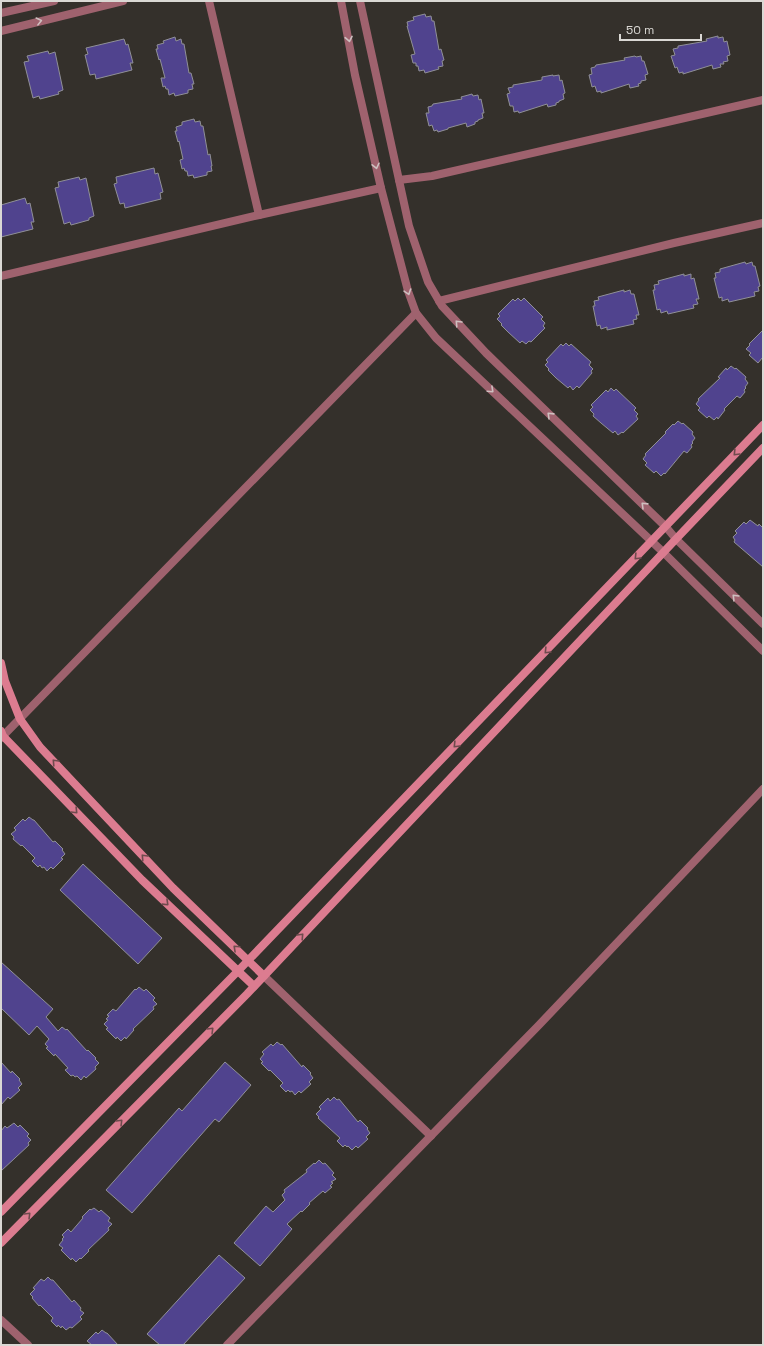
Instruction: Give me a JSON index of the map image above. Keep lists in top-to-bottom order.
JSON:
{
  "scale_bar": "50 m"
}
